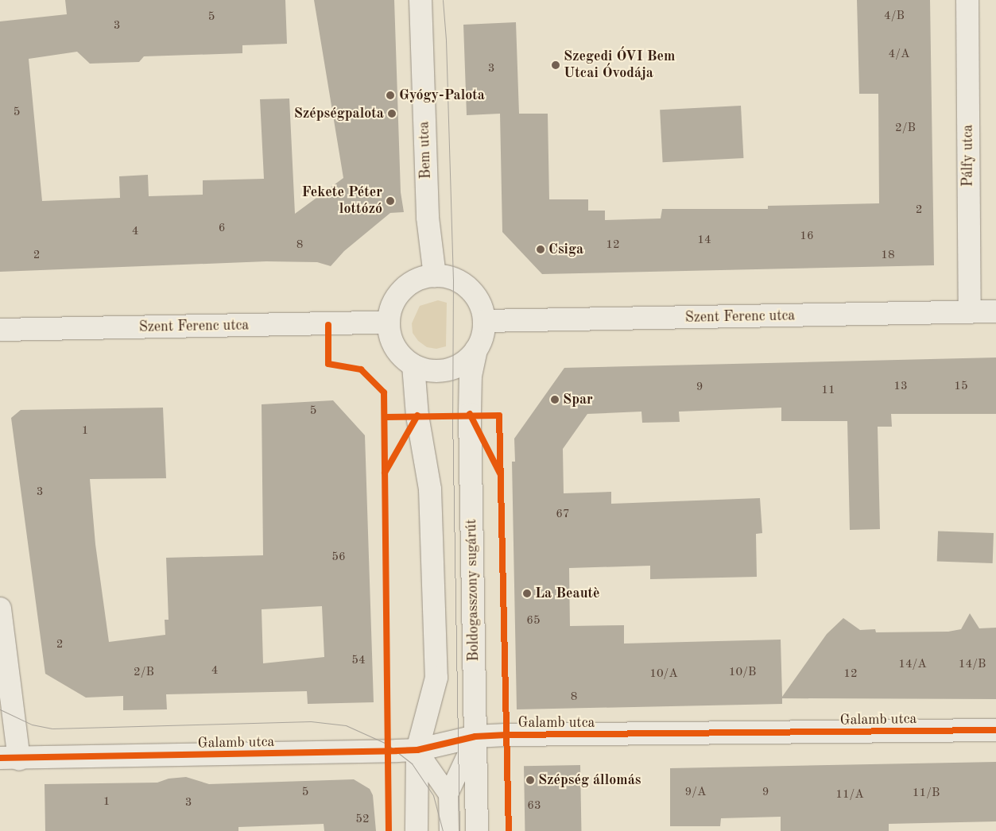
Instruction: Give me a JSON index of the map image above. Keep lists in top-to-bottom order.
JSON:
{
  "streets": {
    "street": [
      "Bem utca",
      "Pálfy utca",
      "Szent Ferenc utca",
      "Boldogasszony sugárút",
      "Galamb utca"
    ]
  },
  "crossings": [
    ["Bem utca", "Szent Ferenc utca"],
    ["Bem utca", "Boldogasszony sugárút"],
    ["Pálfy utca", "Szent Ferenc utca"],
    ["Szent Ferenc utca", "Boldogasszony sugárút"],
    ["Boldogasszony sugárút", "Galamb utca"]
  ],
  "places": [
    "Szegedi ÓVI Bem Utcai Óvodája",
    "Gyógy-Palota",
    "Szépségpalota",
    "Fekete Péter lottózó",
    "Csiga",
    "Spar",
    "La Beautè",
    "Szépség állomás"
  ],
  "house_numbers": [
    "4/B",
    "5",
    "3",
    "4/A",
    "3",
    "5",
    "2/B",
    "2",
    "6",
    "4",
    "16",
    "14",
    "8",
    "12",
    "2",
    "18",
    "13",
    "15",
    "9",
    "11",
    "5",
    "1",
    "3",
    "67",
    "56",
    "65",
    "2",
    "54",
    "14/A",
    "14/B",
    "4",
    "2/B",
    "10/B",
    "10/A",
    "12",
    "8",
    "5",
    "9/A",
    "9",
    "11/B",
    "11/A",
    "1",
    "3",
    "63",
    "52"
  ]
}
